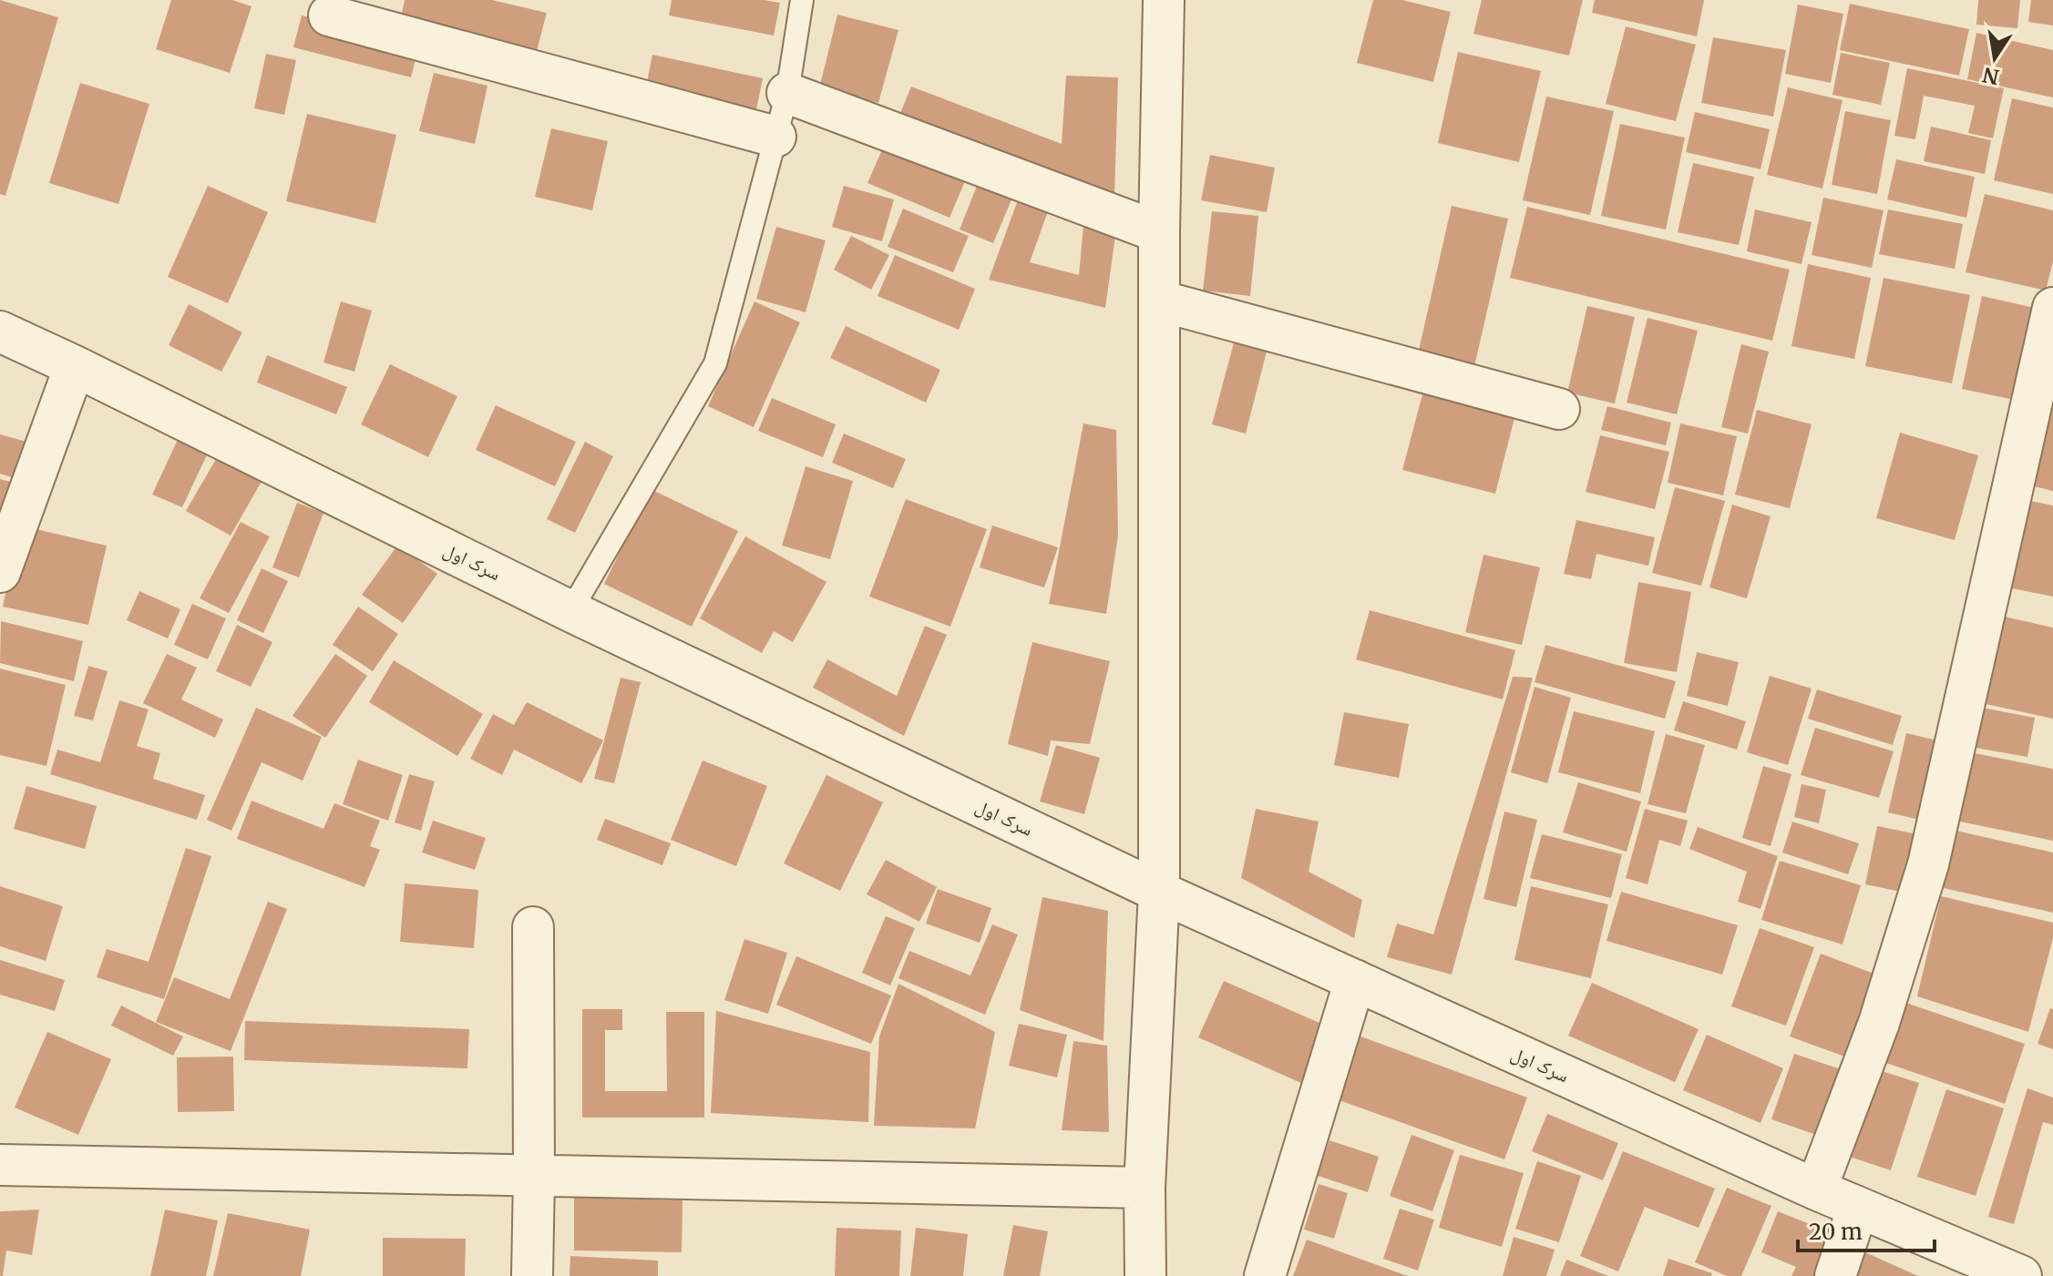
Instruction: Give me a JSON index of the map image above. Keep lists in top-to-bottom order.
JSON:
{
  "streets": {
    "street": ["سرک اول"]
  },
  "scale_bar": "20 m",
  "north": "bottom"
}
